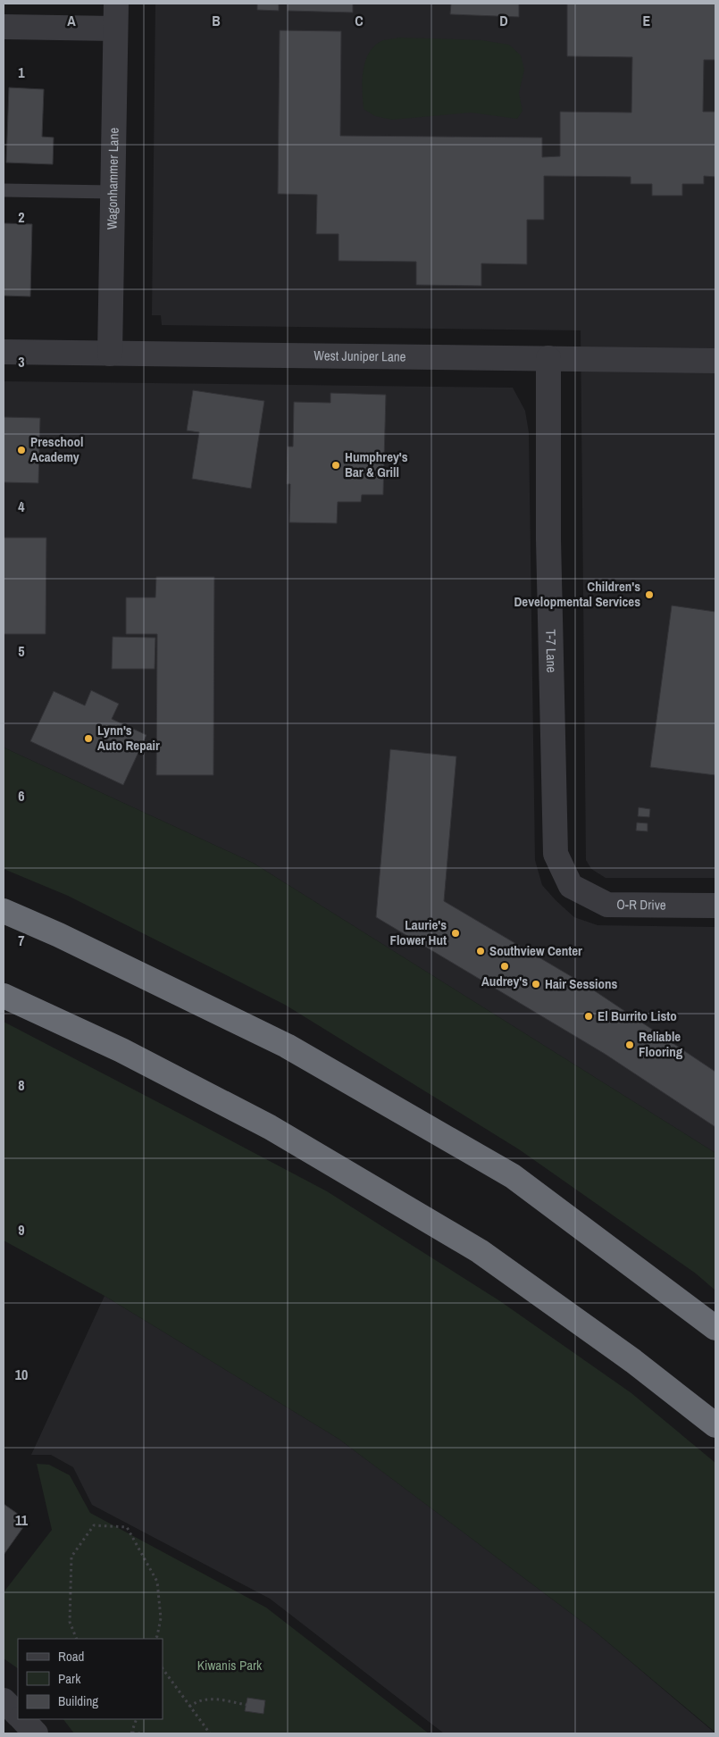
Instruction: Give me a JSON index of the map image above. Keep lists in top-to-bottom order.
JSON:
{
  "streets": {
    "street": [
      "Wagonhammer Lane",
      "West Juniper Lane",
      "T-7 Lane",
      "O-R Drive"
    ]
  },
  "crossings": [
    ["Wagonhammer Lane", "West Juniper Lane"],
    ["West Juniper Lane", "T-7 Lane"],
    ["T-7 Lane", "O-R Drive"]
  ],
  "parks": ["Kiwanis Park"],
  "places": [
    "Preschool Academy",
    "Humphrey's Bar & Grill",
    "Children's Developmental Services",
    "Lynn's Auto Repair",
    "Laurie's Flower Hut",
    "Southview Center",
    "Audrey's",
    "Hair Sessions",
    "El Burrito Listo",
    "Reliable Flooring"
  ],
  "legend": ["Road", "Park", "Building"],
  "grid": {
    "columns": [
      "A",
      "B",
      "C",
      "D",
      "E"
    ],
    "rows": [
      "1",
      "2",
      "3",
      "4",
      "5",
      "6",
      "7",
      "8",
      "9",
      "10",
      "11"
    ]
  }
}
